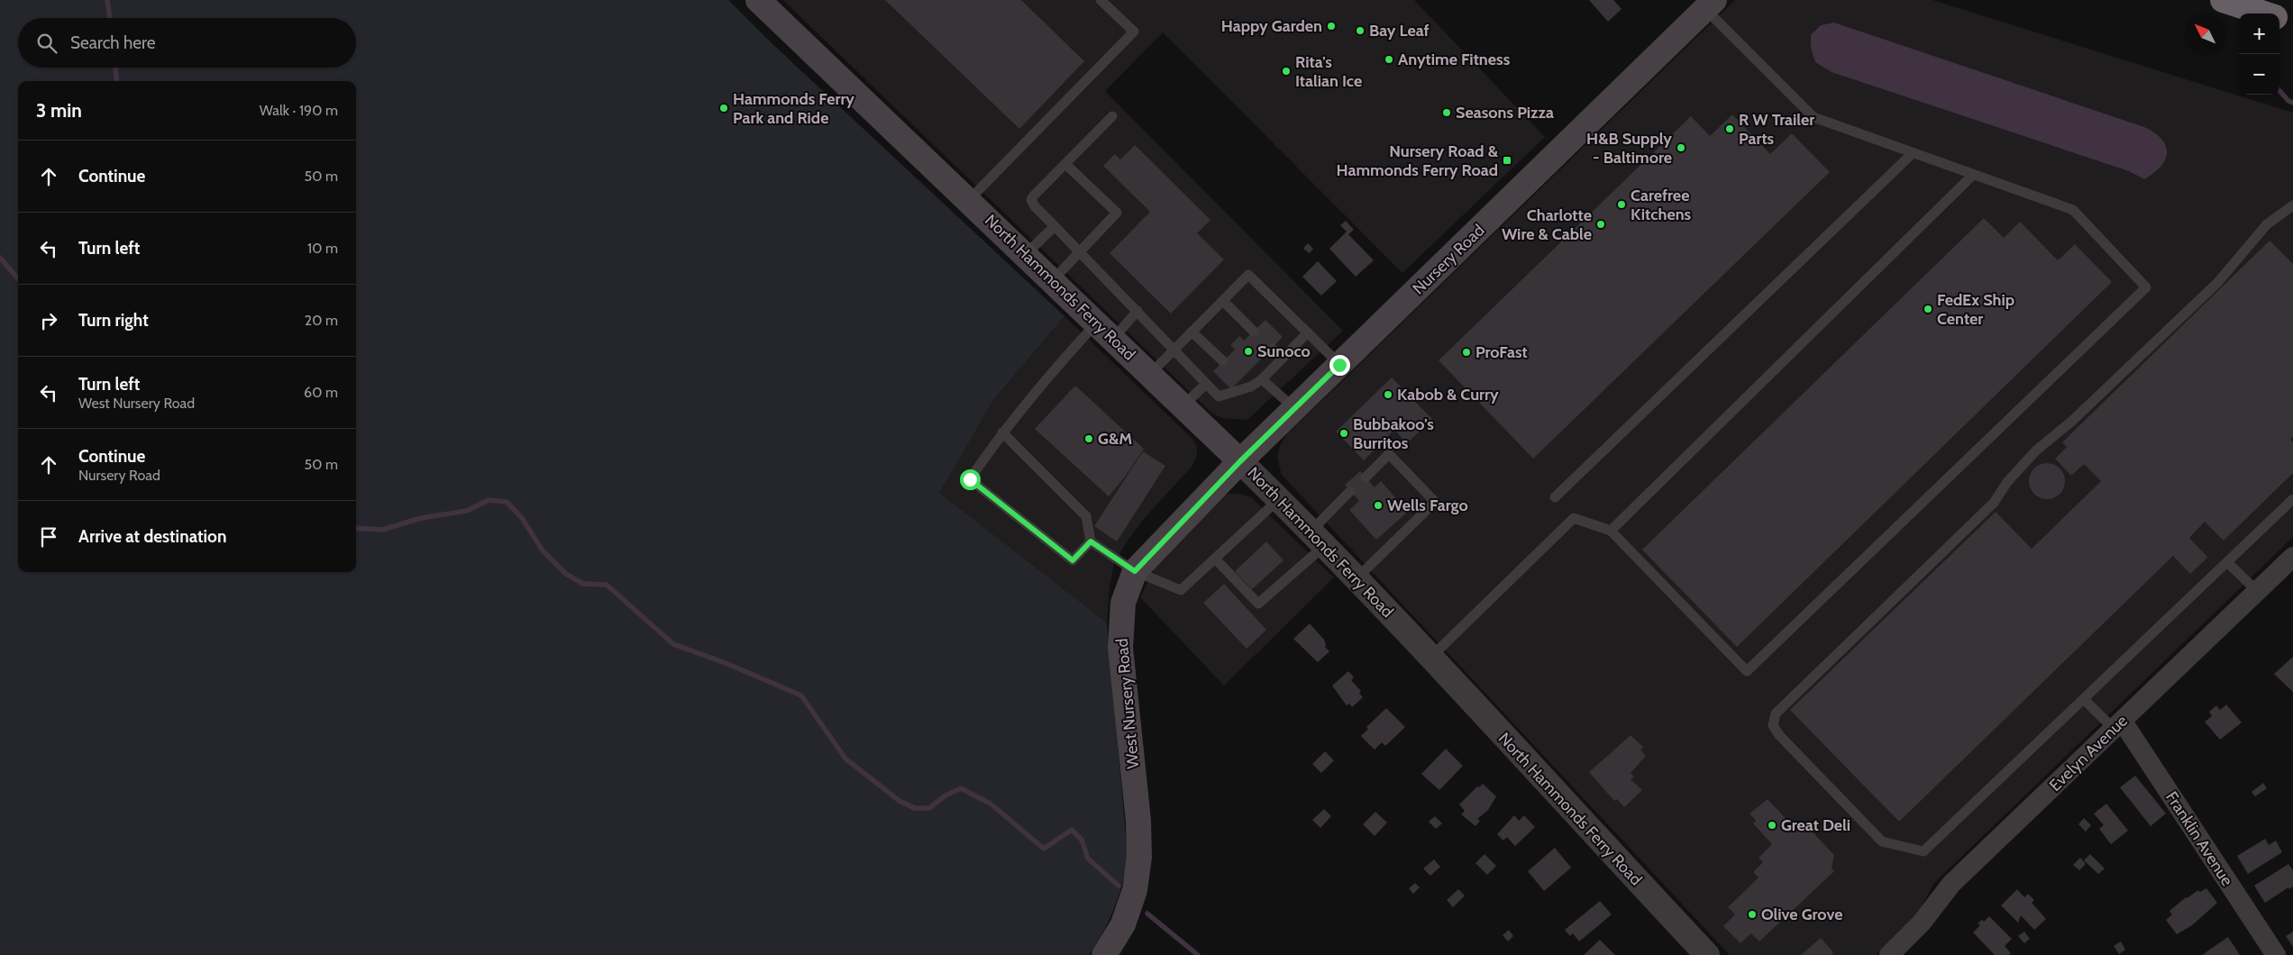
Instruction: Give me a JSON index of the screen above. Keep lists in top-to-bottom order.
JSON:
{
  "streets": {
    "main road": ["Nursery Road", "North Hammonds Ferry Road", "West Nursery Road"],
    "street": ["Evelyn Avenue", "Franklin Avenue"]
  },
  "crossings": [
    ["Nursery Road", "North Hammonds Ferry Road"],
    ["Nursery Road", "West Nursery Road"],
    ["North Hammonds Ferry Road", "West Nursery Road"],
    ["Evelyn Avenue", "Franklin Avenue"]
  ],
  "places": {
    "other": [
      "Happy Garden",
      "Bay Leaf",
      "Anytime Fitness",
      "Rita's Italian Ice",
      "Hammonds Ferry Park and Ride",
      "Seasons Pizza",
      "R W Trailer Parts",
      "H&B Supply - Baltimore",
      "Carefree Kitchens",
      "Charlotte Wire & Cable",
      "FedEx Ship Center",
      "Sunoco",
      "ProFast",
      "Kabob & Curry",
      "Bubbakoo's Burritos",
      "G&M",
      "Wells Fargo",
      "Great Deli",
      "Olive Grove"
    ],
    "transit": ["Nursery Road & Hammonds Ferry Road"]
  },
  "north": "top left",
  "page": {
    "map_buttons": ["+", "−"],
    "search": "Search here",
    "heading": ["3 min", "Walk · 190 m"],
    "list": [
      ["Continue", "50 m"],
      ["Turn left", "10 m"],
      ["Turn right", "20 m"],
      ["Turn left", "West Nursery Road", "60 m"],
      ["Continue", "Nursery Road", "50 m"],
      "Arrive at destination"
    ]
  }
}
